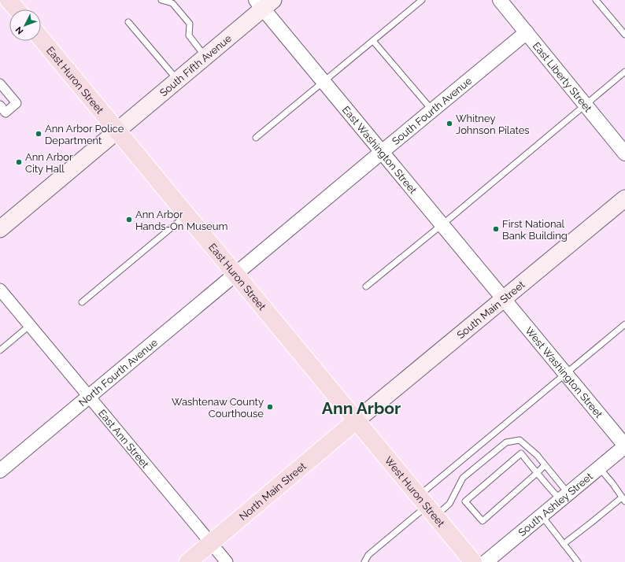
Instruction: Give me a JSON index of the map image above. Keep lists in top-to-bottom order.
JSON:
{
  "streets": {
    "main road": [
      "South Fifth Avenue",
      "East Huron Street",
      "South Main Street",
      "North Main Street",
      "West Huron Street"
    ],
    "street": [
      "East Liberty Street",
      "South Fourth Avenue",
      "East Washington Street",
      "North Fourth Avenue",
      "West Washington Street",
      "East Ann Street",
      "South Ashley Street"
    ]
  },
  "crossings": [
    ["South Fifth Avenue", "East Huron Street"],
    ["South Fifth Avenue", "East Washington Street"],
    ["East Liberty Street", "South Fourth Avenue"],
    ["East Huron Street", "South Fourth Avenue"],
    ["East Huron Street", "South Main Street"],
    ["East Huron Street", "North Fourth Avenue"],
    ["East Huron Street", "North Main Street"],
    ["East Huron Street", "West Huron Street"],
    ["South Fourth Avenue", "East Washington Street"],
    ["South Fourth Avenue", "North Fourth Avenue"],
    ["East Washington Street", "South Main Street"],
    ["East Washington Street", "West Washington Street"],
    ["South Main Street", "West Washington Street"],
    ["South Main Street", "North Main Street"],
    ["South Main Street", "West Huron Street"],
    ["North Fourth Avenue", "East Ann Street"],
    ["West Washington Street", "South Ashley Street"],
    ["East Ann Street", "North Main Street"],
    ["North Main Street", "West Huron Street"]
  ],
  "districts": ["Ann Arbor"],
  "places": [
    "Whitney Johnson Pilates",
    "Ann Arbor Police Department",
    "Ann Arbor City Hall",
    "Ann Arbor Hands-On Museum",
    "First National Bank Building",
    "Washtenaw County Courthouse"
  ],
  "north": "bottom left"
}
